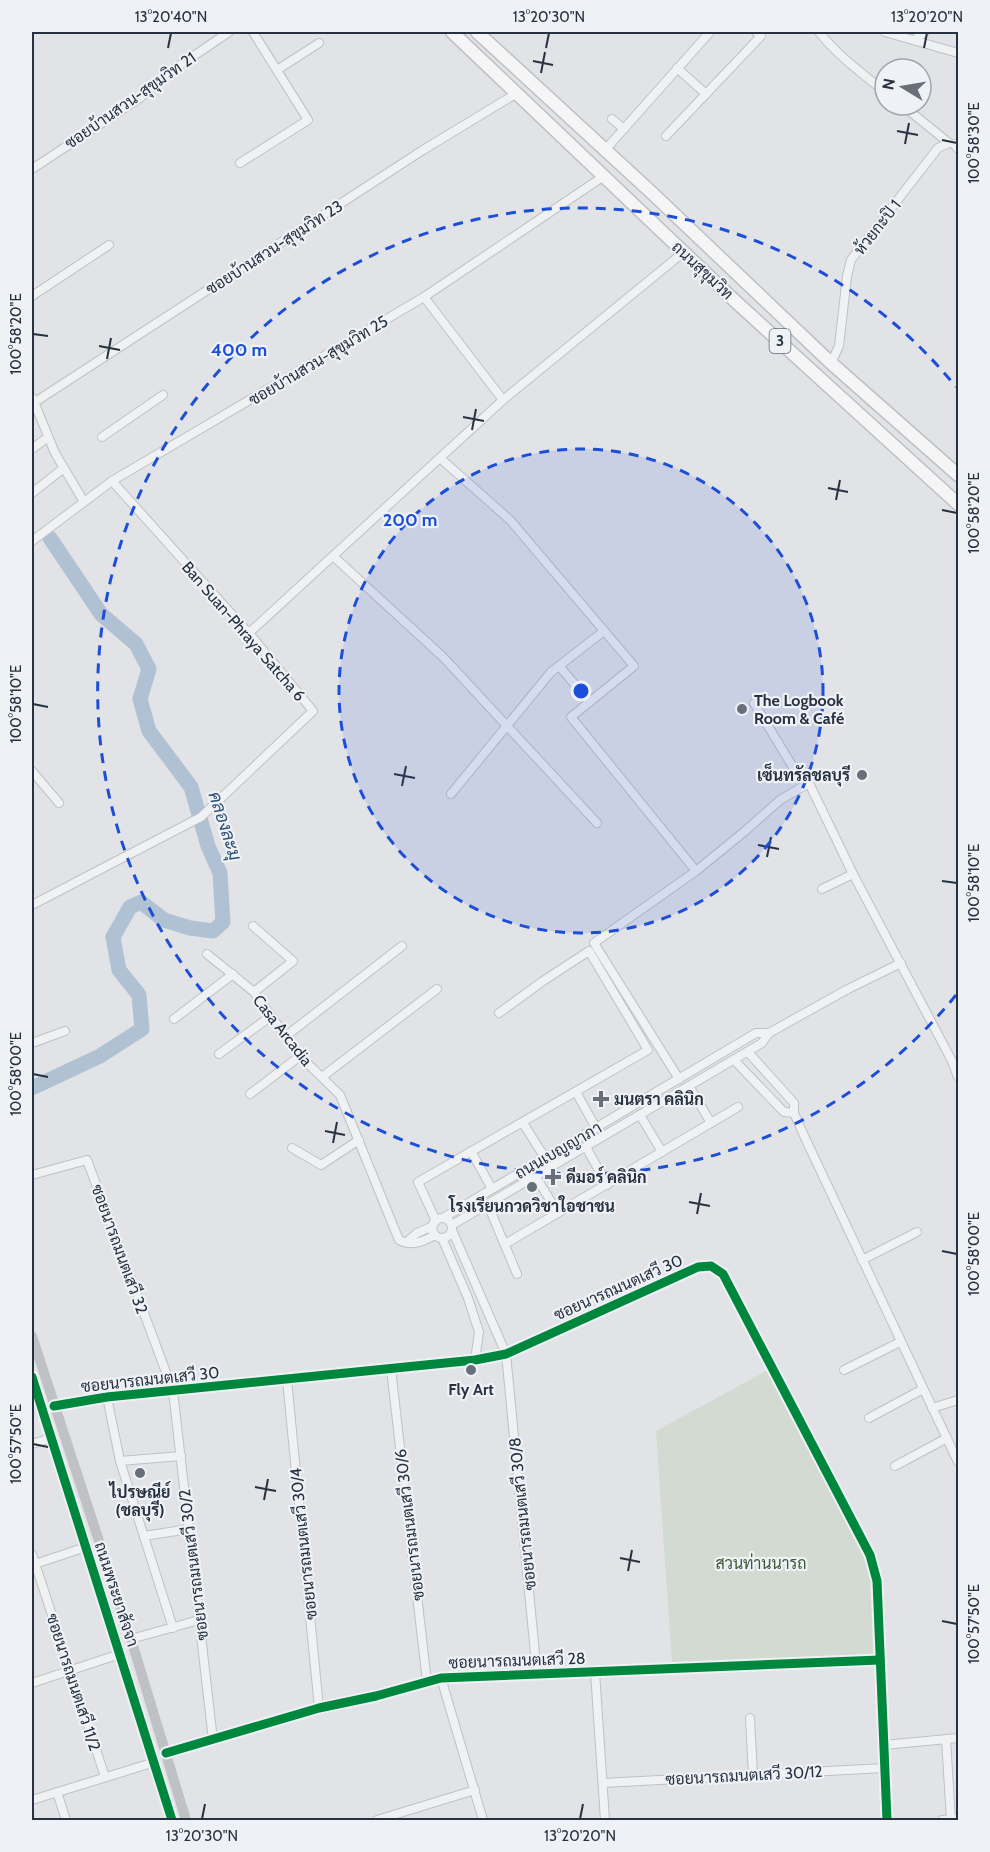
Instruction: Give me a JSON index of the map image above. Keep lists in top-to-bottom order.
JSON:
{
  "streets": {
    "main road": ["ถนนสุขุมวิท", "3", "ถนนพระยาสัจจา"],
    "street": [
      "ซอยบ้านสวน-สุขุมวิท 21",
      "ห้วยกะปิ 1",
      "ซอยบ้านสวน-สุขุมวิท 23",
      "ซอยบ้านสวน-สุขุมวิท 25",
      "Ban Suan-Phraya Satcha 6",
      "Casa Arcadia",
      "ถนนเบญญาภา",
      "ซอยนารถมนตเสวี 32",
      "ซอยนารถมนตเสวี 30",
      "ซอยนารถมนตเสวี 30/8",
      "ซอยนารถมนตเสวี 30/6",
      "ซอยนารถมนตเสวี 30/4",
      "ซอยนารถมนตเสวี 30/2",
      "ซอยนารถมนตเสวี 28",
      "ซอยนารถมนตเสวี 11/2",
      "ซอยนารถมนตเสวี 30/12"
    ]
  },
  "crossings": [
    ["ห้วยกะปิ 1", "ถนนสุขุมวิท"],
    ["ซอยบ้านสวน-สุขุมวิท 23", "ถนนสุขุมวิท"],
    ["ถนนสุขุมวิท", "ซอยบ้านสวน-สุขุมวิท 25"],
    ["ซอยบ้านสวน-สุขุมวิท 25", "Ban Suan-Phraya Satcha 6"],
    ["Casa Arcadia", "ถนนเบญญาภา"],
    ["ถนนเบญญาภา", "ซอยนารถมนตเสวี 30/8"],
    ["ซอยนารถมนตเสวี 32", "ซอยนารถมนตเสวี 30"],
    ["ซอยนารถมนตเสวี 32", "ซอยนารถมนตเสวี 30/2"],
    ["ซอยนารถมนตเสวี 30", "ซอยนารถมนตเสวี 30/8"],
    ["ซอยนารถมนตเสวี 30", "ซอยนารถมนตเสวี 30/6"],
    ["ซอยนารถมนตเสวี 30", "ซอยนารถมนตเสวี 30/4"],
    ["ซอยนารถมนตเสวี 30", "ซอยนารถมนตเสวี 30/2"],
    ["ซอยนารถมนตเสวี 30", "ถนนพระยาสัจจา"],
    ["ซอยนารถมนตเสวี 30", "ซอยนารถมนตเสวี 28"],
    ["ซอยนารถมนตเสวี 30", "ซอยนารถมนตเสวี 30/12"],
    ["ซอยนารถมนตเสวี 30/8", "ซอยนารถมนตเสวี 28"],
    ["ซอยนารถมนตเสวี 30/6", "ซอยนารถมนตเสวี 28"],
    ["ซอยนารถมนตเสวี 30/4", "ซอยนารถมนตเสวี 28"],
    ["ซอยนารถมนตเสวี 30/2", "ซอยนารถมนตเสวี 28"],
    ["ถนนพระยาสัจจา", "ซอยนารถมนตเสวี 28"]
  ],
  "water": ["คลองละมุ"],
  "parks": ["สวนท่านนารถ"],
  "places": {
    "other": [
      "The Logbook Room & Café",
      "เซ็นทรัลชลบุรี",
      "โรงเรียนกวดวิชาใอชาชน",
      "Fly Art",
      "ไปรษณีย์ (ชลบุรี)"
    ],
    "health": ["มนตรา คลินิก", "ดีมอร์ คลินิก"]
  },
  "north": "left",
  "coordinates": [
    "13°20'40\"N",
    "13°20'30\"N",
    "13°20'20\"N",
    "100°58'30\"E",
    "100°58'20\"E",
    "100°58'10\"E",
    "100°58'00\"E",
    "100°57'50\"E"
  ],
  "rings": ["400 m", "200 m"]
}
